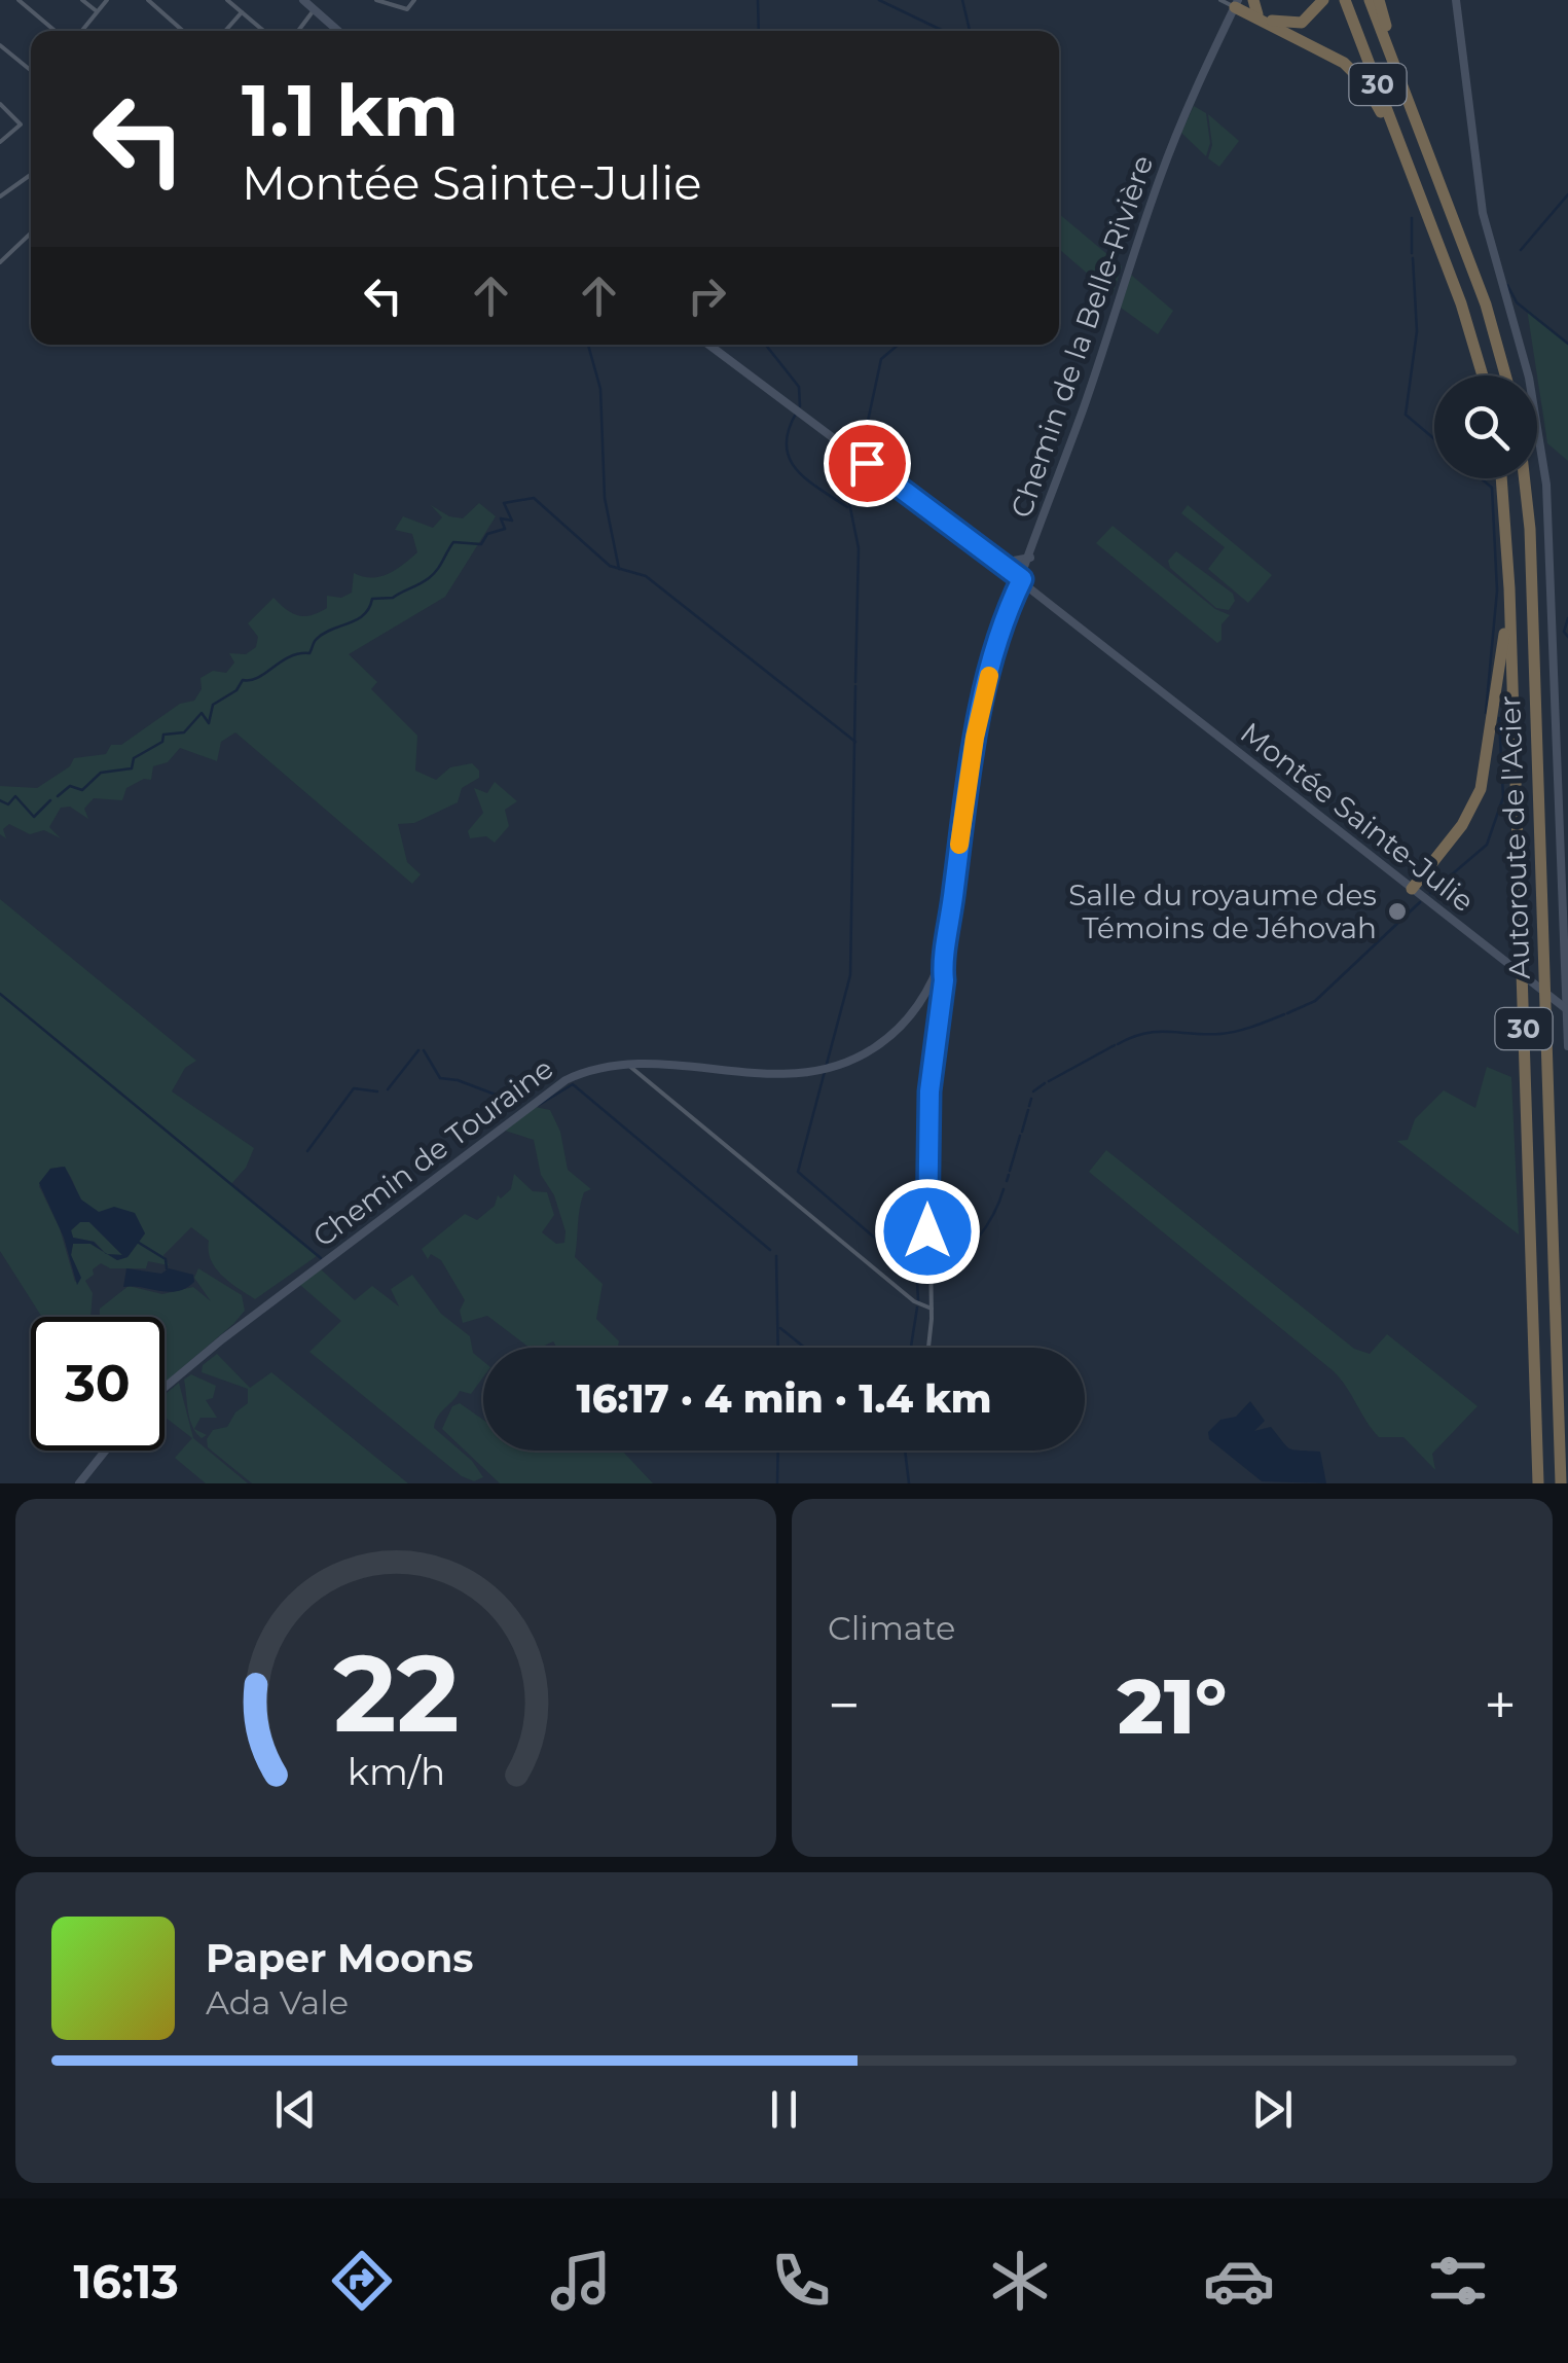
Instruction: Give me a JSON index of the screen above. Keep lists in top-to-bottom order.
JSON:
{
  "streets": {
    "highway": ["30", "Autoroute de l'Acier"],
    "street": ["Chemin de la Belle-Rivière", "Montée Sainte-Julie", "Chemin de Touraine"]
  },
  "crossings": [
    ["Chemin de la Belle-Rivière", "Montée Sainte-Julie"],
    ["Chemin de la Belle-Rivière", "Chemin de Touraine"]
  ],
  "places": ["Salle du royaume des Témoins de Jéhovah"],
  "page": {
    "turn": ["1.1 km", "Montée Sainte-Julie"],
    "limit": "30",
    "trip": "16:17 · 4 min · 1.4 km",
    "tile": "Climate",
    "heat": ["−", "21°", "+"],
    "song": ["Paper Moons", "Ada Vale"],
    "tabs": "16:13",
    "gauge": ["22", "km/h"]
  }
}
